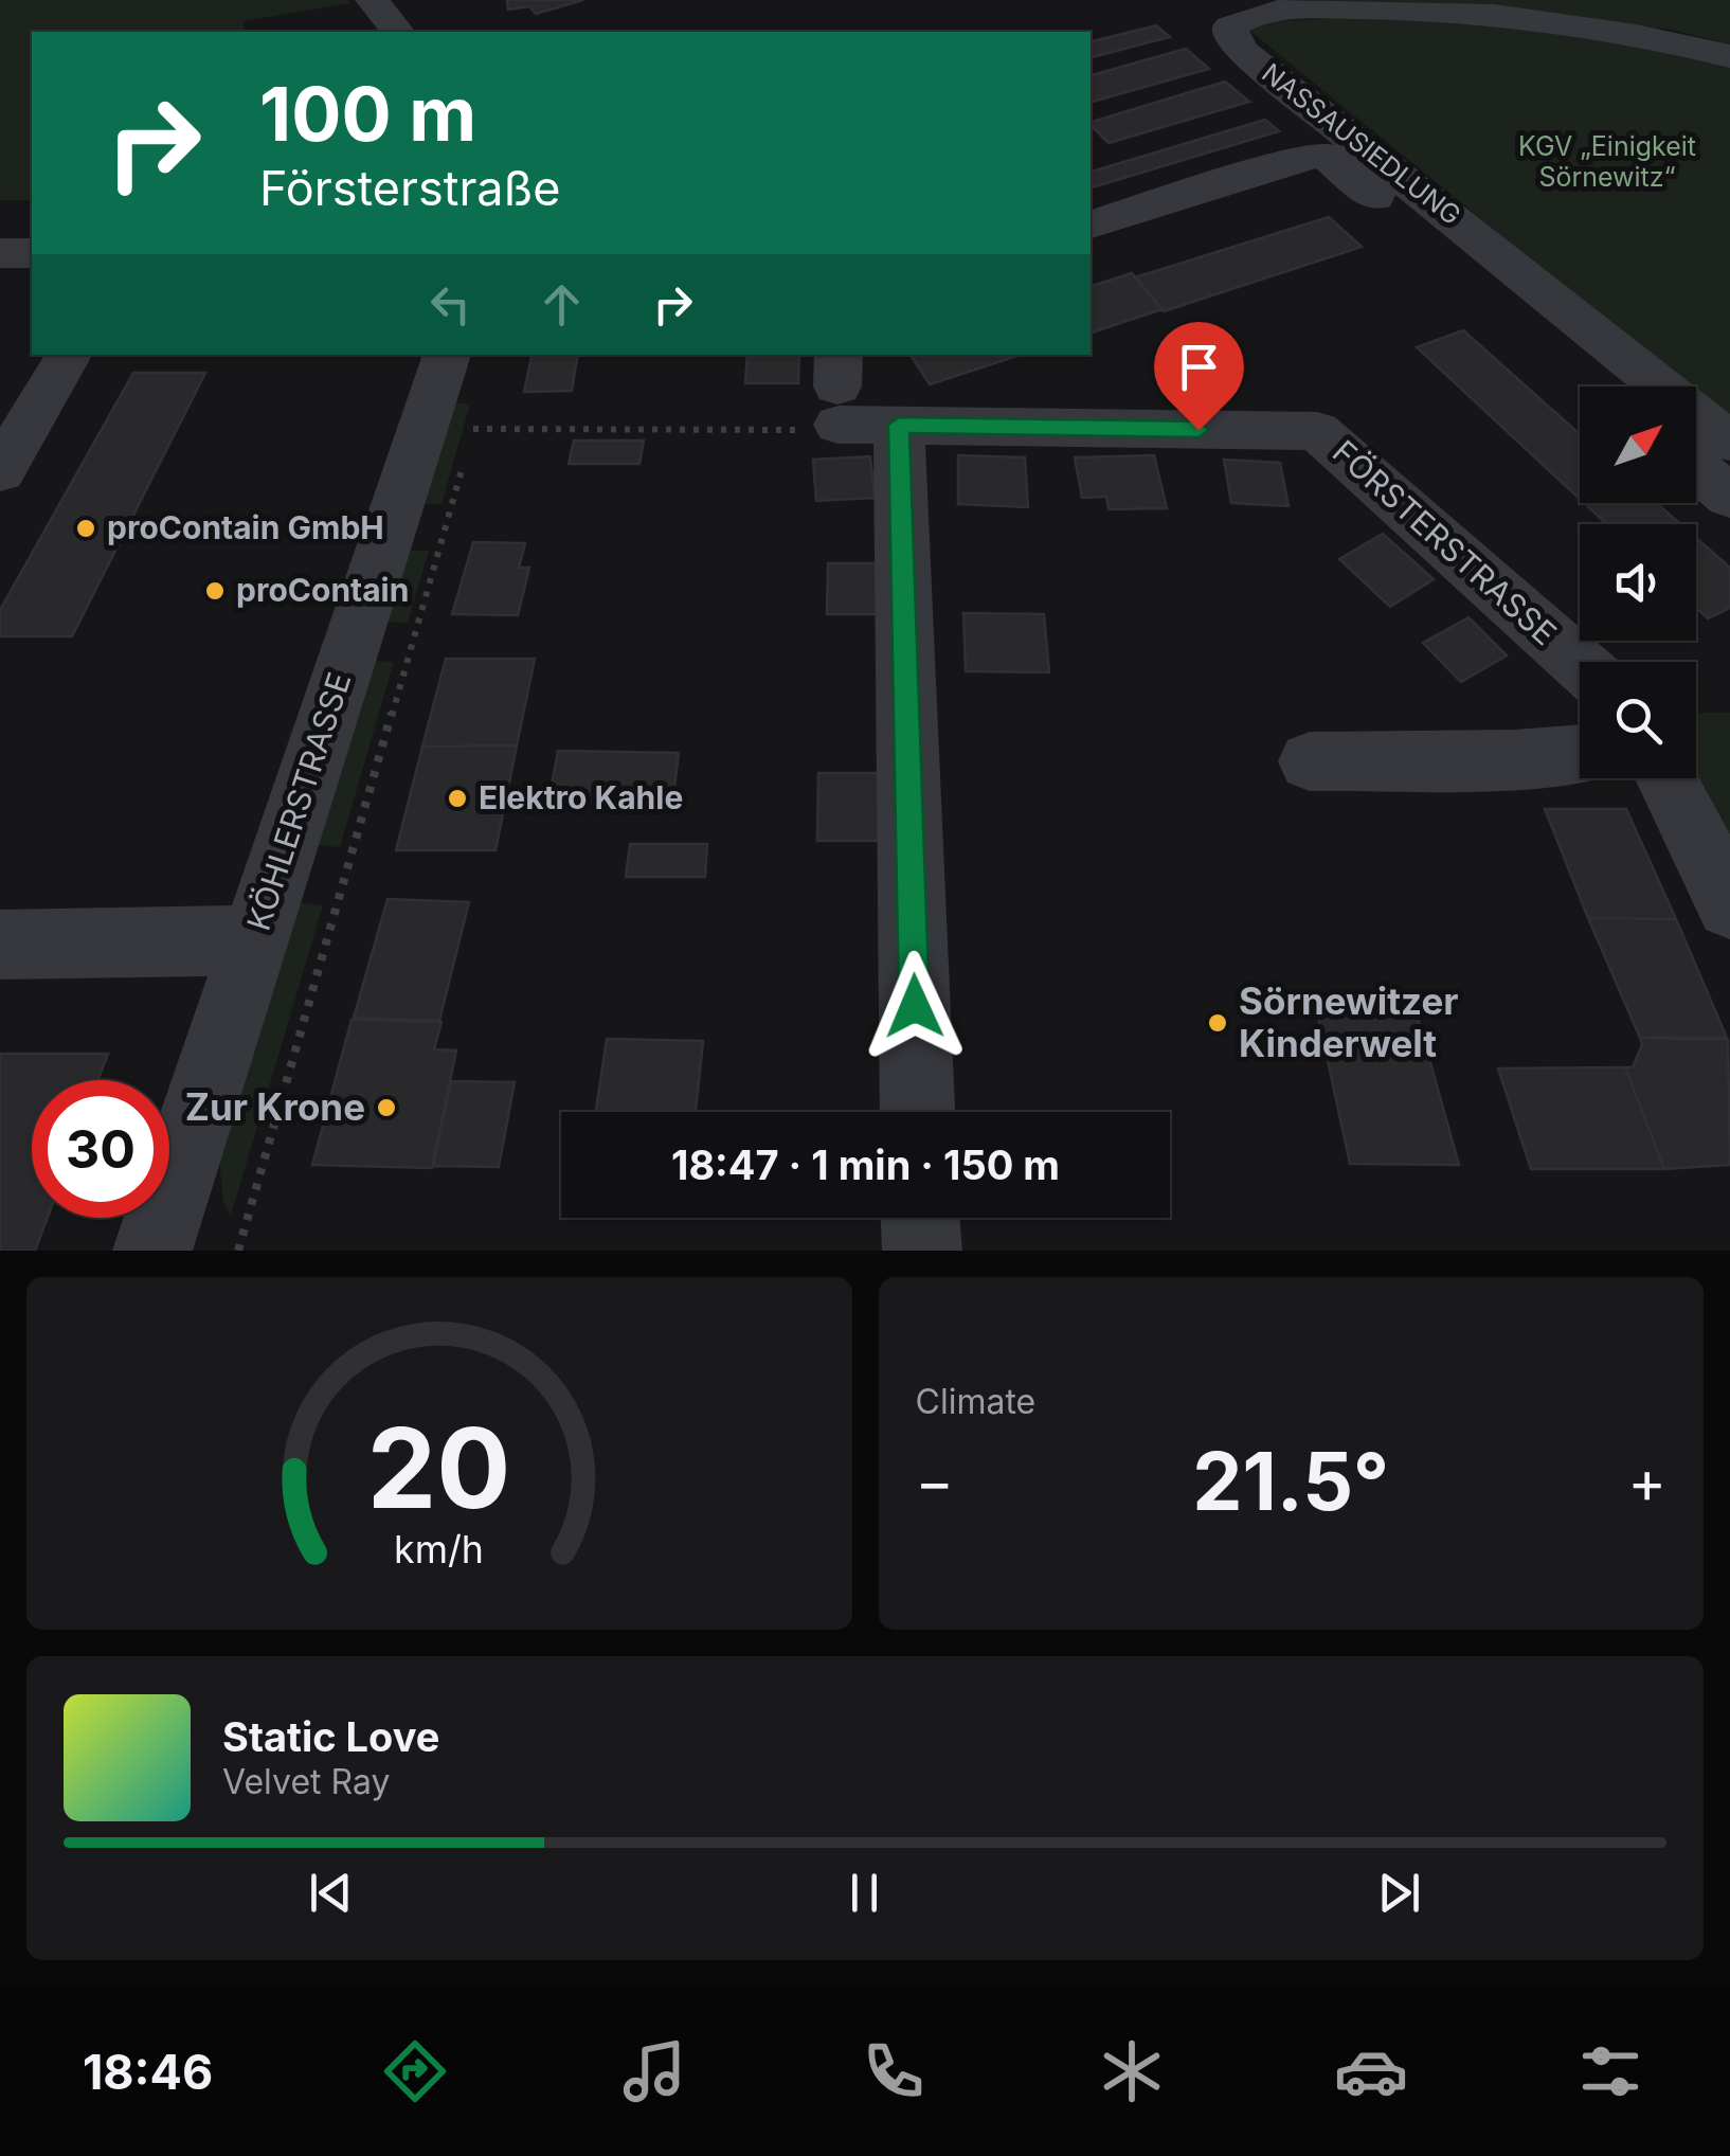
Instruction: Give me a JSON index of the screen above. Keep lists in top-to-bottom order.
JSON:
{
  "streets": {
    "street": ["NASSAUSIEDLUNG", "FÖRSTERSTRASSE", "KÖHLERSTRASSE"]
  },
  "parks": ["KGV „Einigkeit Sörnewitz“"],
  "places": [
    "proContain GmbH",
    "proContain",
    "Elektro Kahle",
    "Sörnewitzer Kinderwelt",
    "Zur Krone"
  ],
  "north": "top right",
  "page": {
    "turn": ["100 m", "Försterstraße"],
    "limit": "30",
    "trip": "18:47 · 1 min · 150 m",
    "tile": "Climate",
    "heat": ["−", "21.5°", "+"],
    "song": ["Static Love", "Velvet Ray"],
    "tabs": "18:46",
    "gauge": ["20", "km/h"]
  }
}
